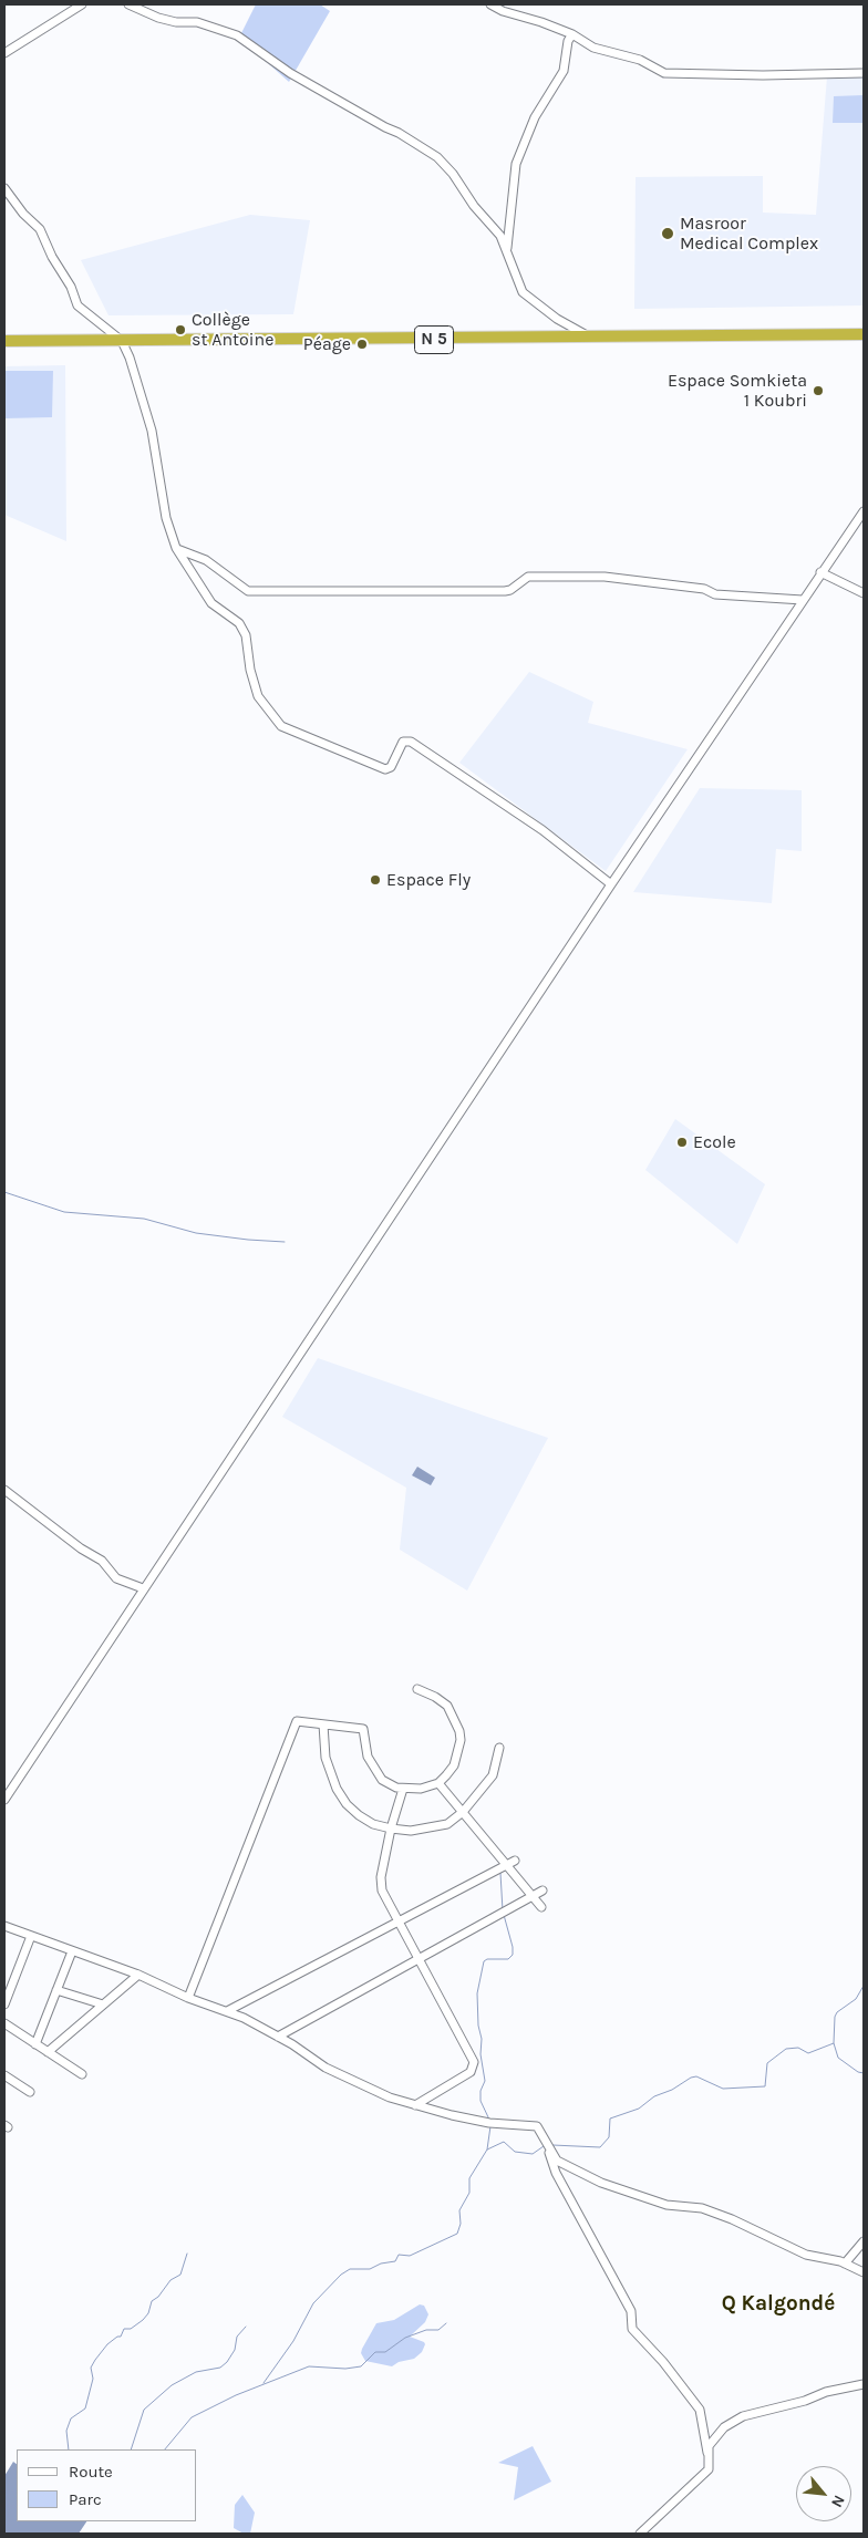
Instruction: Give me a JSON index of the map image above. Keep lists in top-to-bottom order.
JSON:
{
  "streets": {
    "highway": ["N 5"]
  },
  "districts": ["Q Kalgondé"],
  "places": [
    "Masroor Medical Complex",
    "Collège st Antoine",
    "Péage",
    "Espace Somkieta 1 Koubri",
    "Espace Fly",
    "Ecole"
  ],
  "legend": ["Route", "Parc"],
  "north": "bottom right"
}
